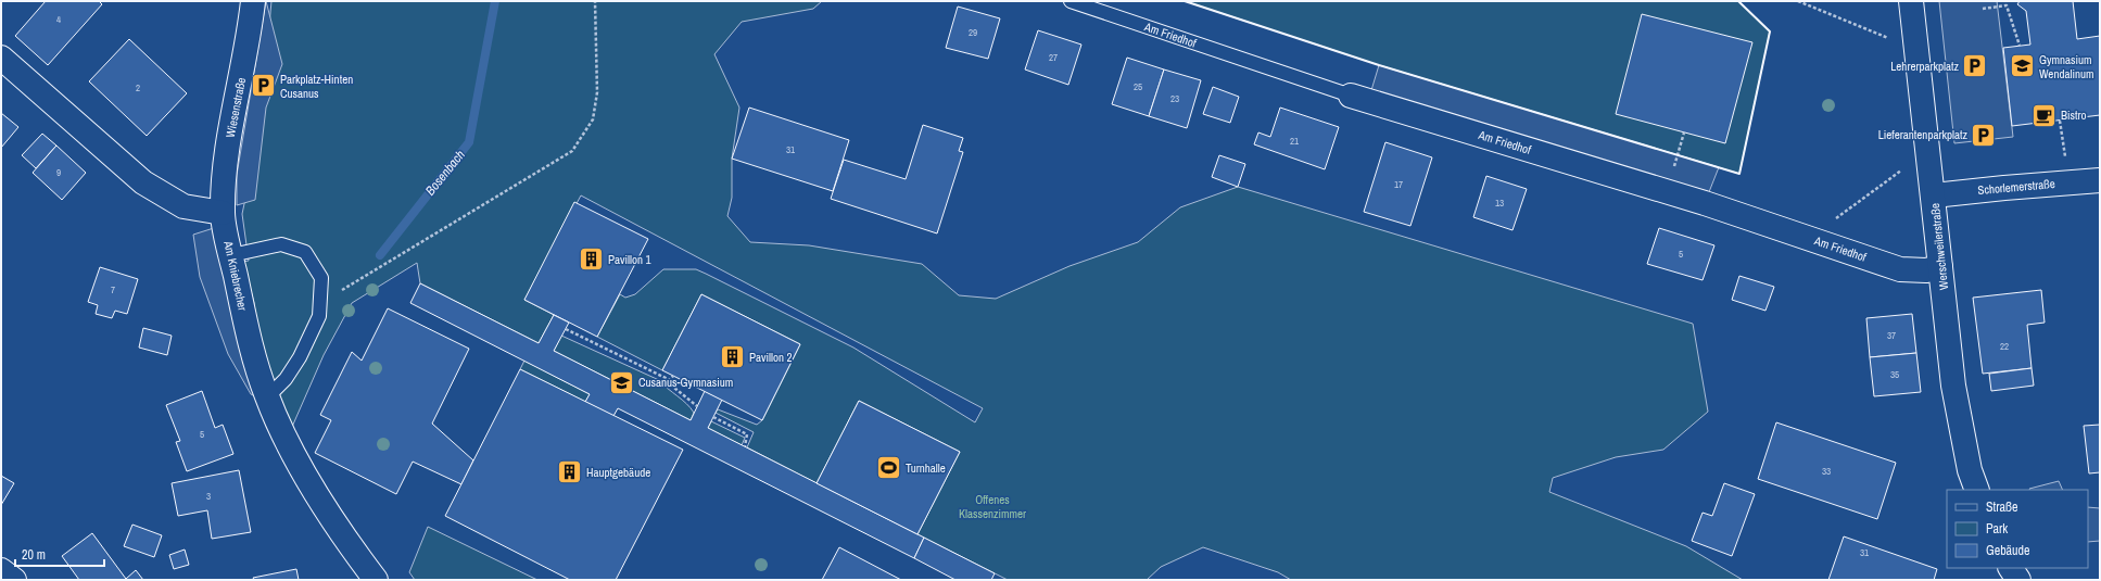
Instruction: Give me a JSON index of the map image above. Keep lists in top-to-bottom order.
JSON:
{
  "streets": {
    "street": [
      "Am Friedhof",
      "Wiesenstraße",
      "Schorlemerstraße",
      "Werschweilerstraße",
      "Am Kniebrecher"
    ]
  },
  "crossings": [
    ["Am Friedhof", "Werschweilerstraße"],
    ["Wiesenstraße", "Am Kniebrecher"],
    ["Schorlemerstraße", "Werschweilerstraße"]
  ],
  "water": ["Bosenbach"],
  "parks": ["Offenes Klassenzimmer"],
  "places": {
    "parking": ["Lehrerparkplatz", "Parkplatz-Hinten Cusanus", "Lieferantenparkplatz"],
    "school or university": ["Gymnasium Wendalinum", "Cusanus-Gymnasium"],
    "cafe": ["Bistro"],
    "building": ["Pavillon 1", "Pavillon 2", "Hauptgebäude"],
    "sports": ["Turnhalle"]
  },
  "house_numbers": [
    "4",
    "29",
    "27",
    "25",
    "2",
    "23",
    "21",
    "31",
    "9",
    "17",
    "13",
    "5",
    "7",
    "37",
    "22",
    "35",
    "5",
    "33",
    "3",
    "31"
  ],
  "legend": ["Straße", "Park", "Gebäude"],
  "scale_bar": "20 m"
}
